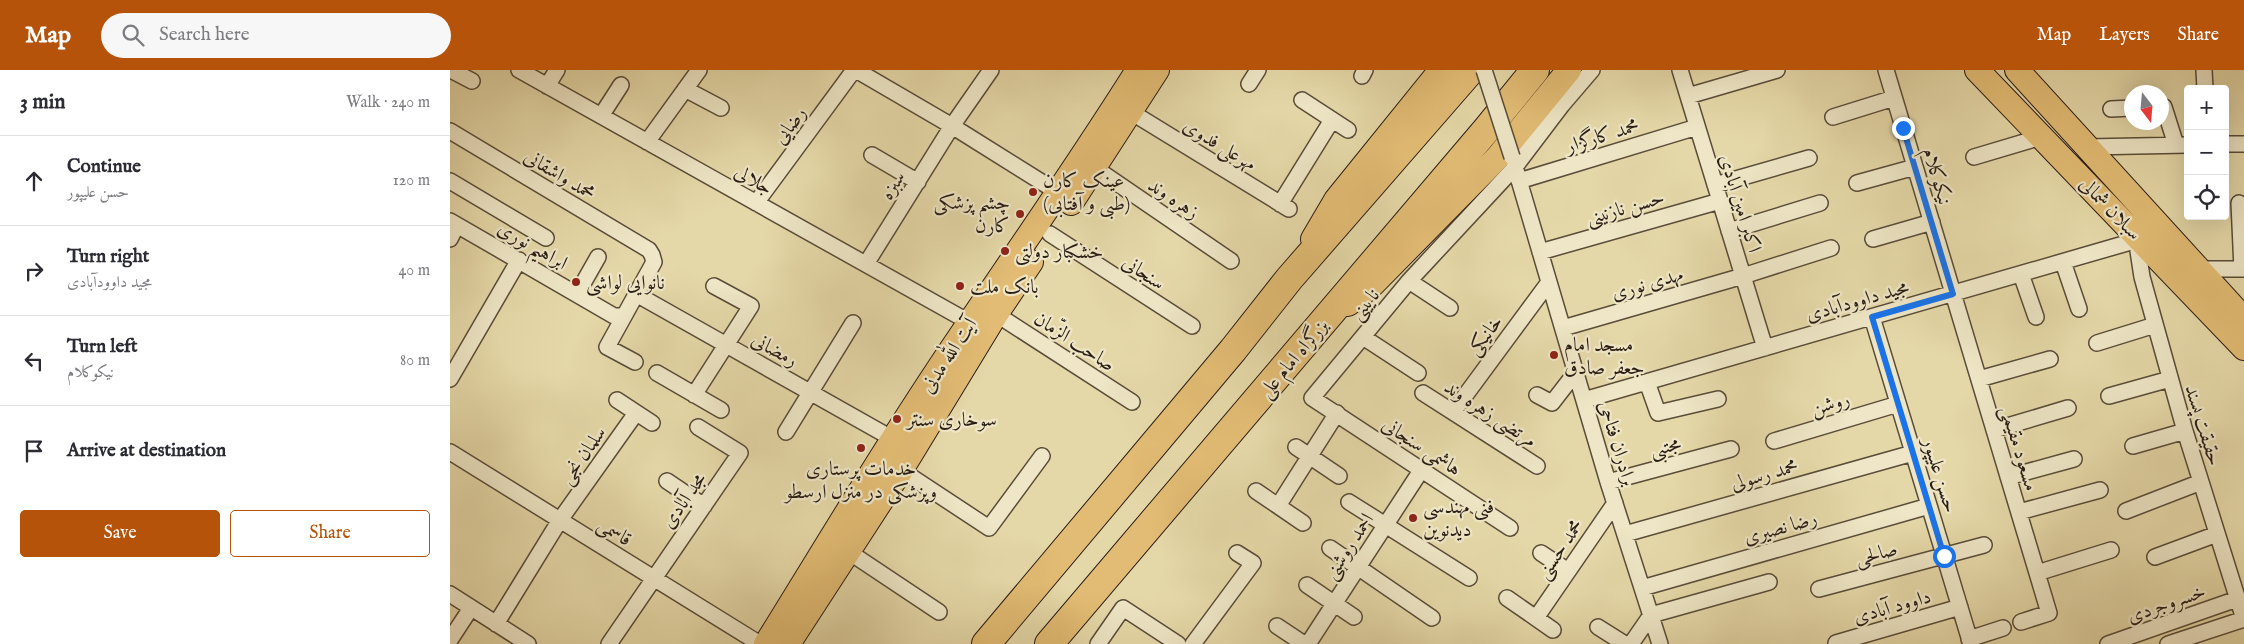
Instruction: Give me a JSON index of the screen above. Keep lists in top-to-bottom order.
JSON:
{
  "streets": {
    "highway": ["بزرگراه امام علی"],
    "main road": ["سبلان شمالی", "آیت الله مدنی"],
    "street": [
      "رضایی",
      "محمد کارگزار",
      "مهرعلی فدوی",
      "محمد واشقانی",
      "نیکوکلام",
      "جلالی",
      "سبزه",
      "زهره وند",
      "اکبر امین آبادی",
      "حسن نازنینی",
      "ابراهیم نوری",
      "سنجانی",
      "مهدی نوری",
      "مجید داوودآبادی",
      "نایینی",
      "خانیکی",
      "صاحب الزّمان",
      "رمضانی",
      "روشن",
      "مرتضی زهره وند",
      "حقیقت پسند",
      "برادران فتاحی",
      "هاشمی سنجانی",
      "مجتبی",
      "مسعود مقیمی",
      "سلمان نجی",
      "محمد رسولی",
      "حسن علیپور",
      "مجد آبادی",
      "رضا نصیری",
      "قاسمی",
      "احمد روشنی",
      "محمد حسنی",
      "صالحی",
      "خسروجردی",
      "داوود آبادی"
    ]
  },
  "crossings": [
    ["رضایی", "جلالی"],
    ["محمد کارگزار", "اکبر امین آبادی"],
    ["محمد کارگزار", "نایینی"],
    ["محمد کارگزار", "برادران فتاحی"],
    ["مهرعلی فدوی", "آیت الله مدنی"],
    ["محمد واشقانی", "رمضانی"],
    ["نیکوکلام", "مجید داوودآبادی"],
    ["نیکوکلام", "مسعود مقیمی"],
    ["جلالی", "سبزه"],
    ["جلالی", "آیت الله مدنی"],
    ["زهره وند", "آیت الله مدنی"],
    ["اکبر امین آبادی", "حسن نازنینی"],
    ["اکبر امین آبادی", "مهدی نوری"],
    ["اکبر امین آبادی", "مجید داوودآبادی"],
    ["حسن نازنینی", "برادران فتاحی"],
    ["سبلان شمالی", "مجید داوودآبادی"],
    ["سبلان شمالی", "حقیقت پسند"],
    ["سنجانی", "آیت الله مدنی"],
    ["مهدی نوری", "برادران فتاحی"],
    ["مجید داوودآبادی", "حقیقت پسند"],
    ["مجید داوودآبادی", "برادران فتاحی"],
    ["مجید داوودآبادی", "مسعود مقیمی"],
    ["مجید داوودآبادی", "حسن علیپور"],
    ["نایینی", "برادران فتاحی"],
    ["نایینی", "هاشمی سنجانی"],
    ["خانیکی", "مرتضی زهره وند"],
    ["خانیکی", "برادران فتاحی"],
    ["صاحب الزّمان", "آیت الله مدنی"],
    ["رمضانی", "آیت الله مدنی"],
    ["روشن", "حسن علیپور"],
    ["حقیقت پسند", "خسروجردی"],
    ["برادران فتاحی", "مجتبی"],
    ["برادران فتاحی", "محمد رسولی"],
    ["برادران فتاحی", "رضا نصیری"],
    ["برادران فتاحی", "محمد حسنی"],
    ["هاشمی سنجانی", "احمد روشنی"],
    ["سلمان نجی", "قاسمی"],
    ["محمد رسولی", "حسن علیپور"],
    ["حسن علیپور", "رضا نصیری"],
    ["حسن علیپور", "صالحی"],
    ["حسن علیپور", "داوود آبادی"],
    ["مجد آبادی", "قاسمی"]
  ],
  "places": [
    "عینک کارن (طبی و آفتابی)",
    "چشم پزشکی کارن",
    "خشکبار دولتی",
    "نانوایی لواشی",
    "بانک ملت",
    "مسجد امام جعفر صادق",
    "سوخاری سنتر",
    "خدمات پرستاری وپزشکی در منزل ارسطو",
    "فنی مهندسی دیدنوین"
  ],
  "north": "bottom",
  "page": {
    "header": "Map",
    "search": "Search here",
    "nav": ["Map", "Layers", "Share"],
    "heading": ["3 min", "Walk · 240 m"],
    "map_buttons": ["+", "−"],
    "list": [
      ["Continue", "حسن علیپور", "120 m"],
      ["Turn right", "مجید داوودآبادی", "40 m"],
      ["Turn left", "نیکوکلام", "80 m"],
      "Arrive at destination"
    ],
    "buttons": ["Save", "Share"]
  }
}
